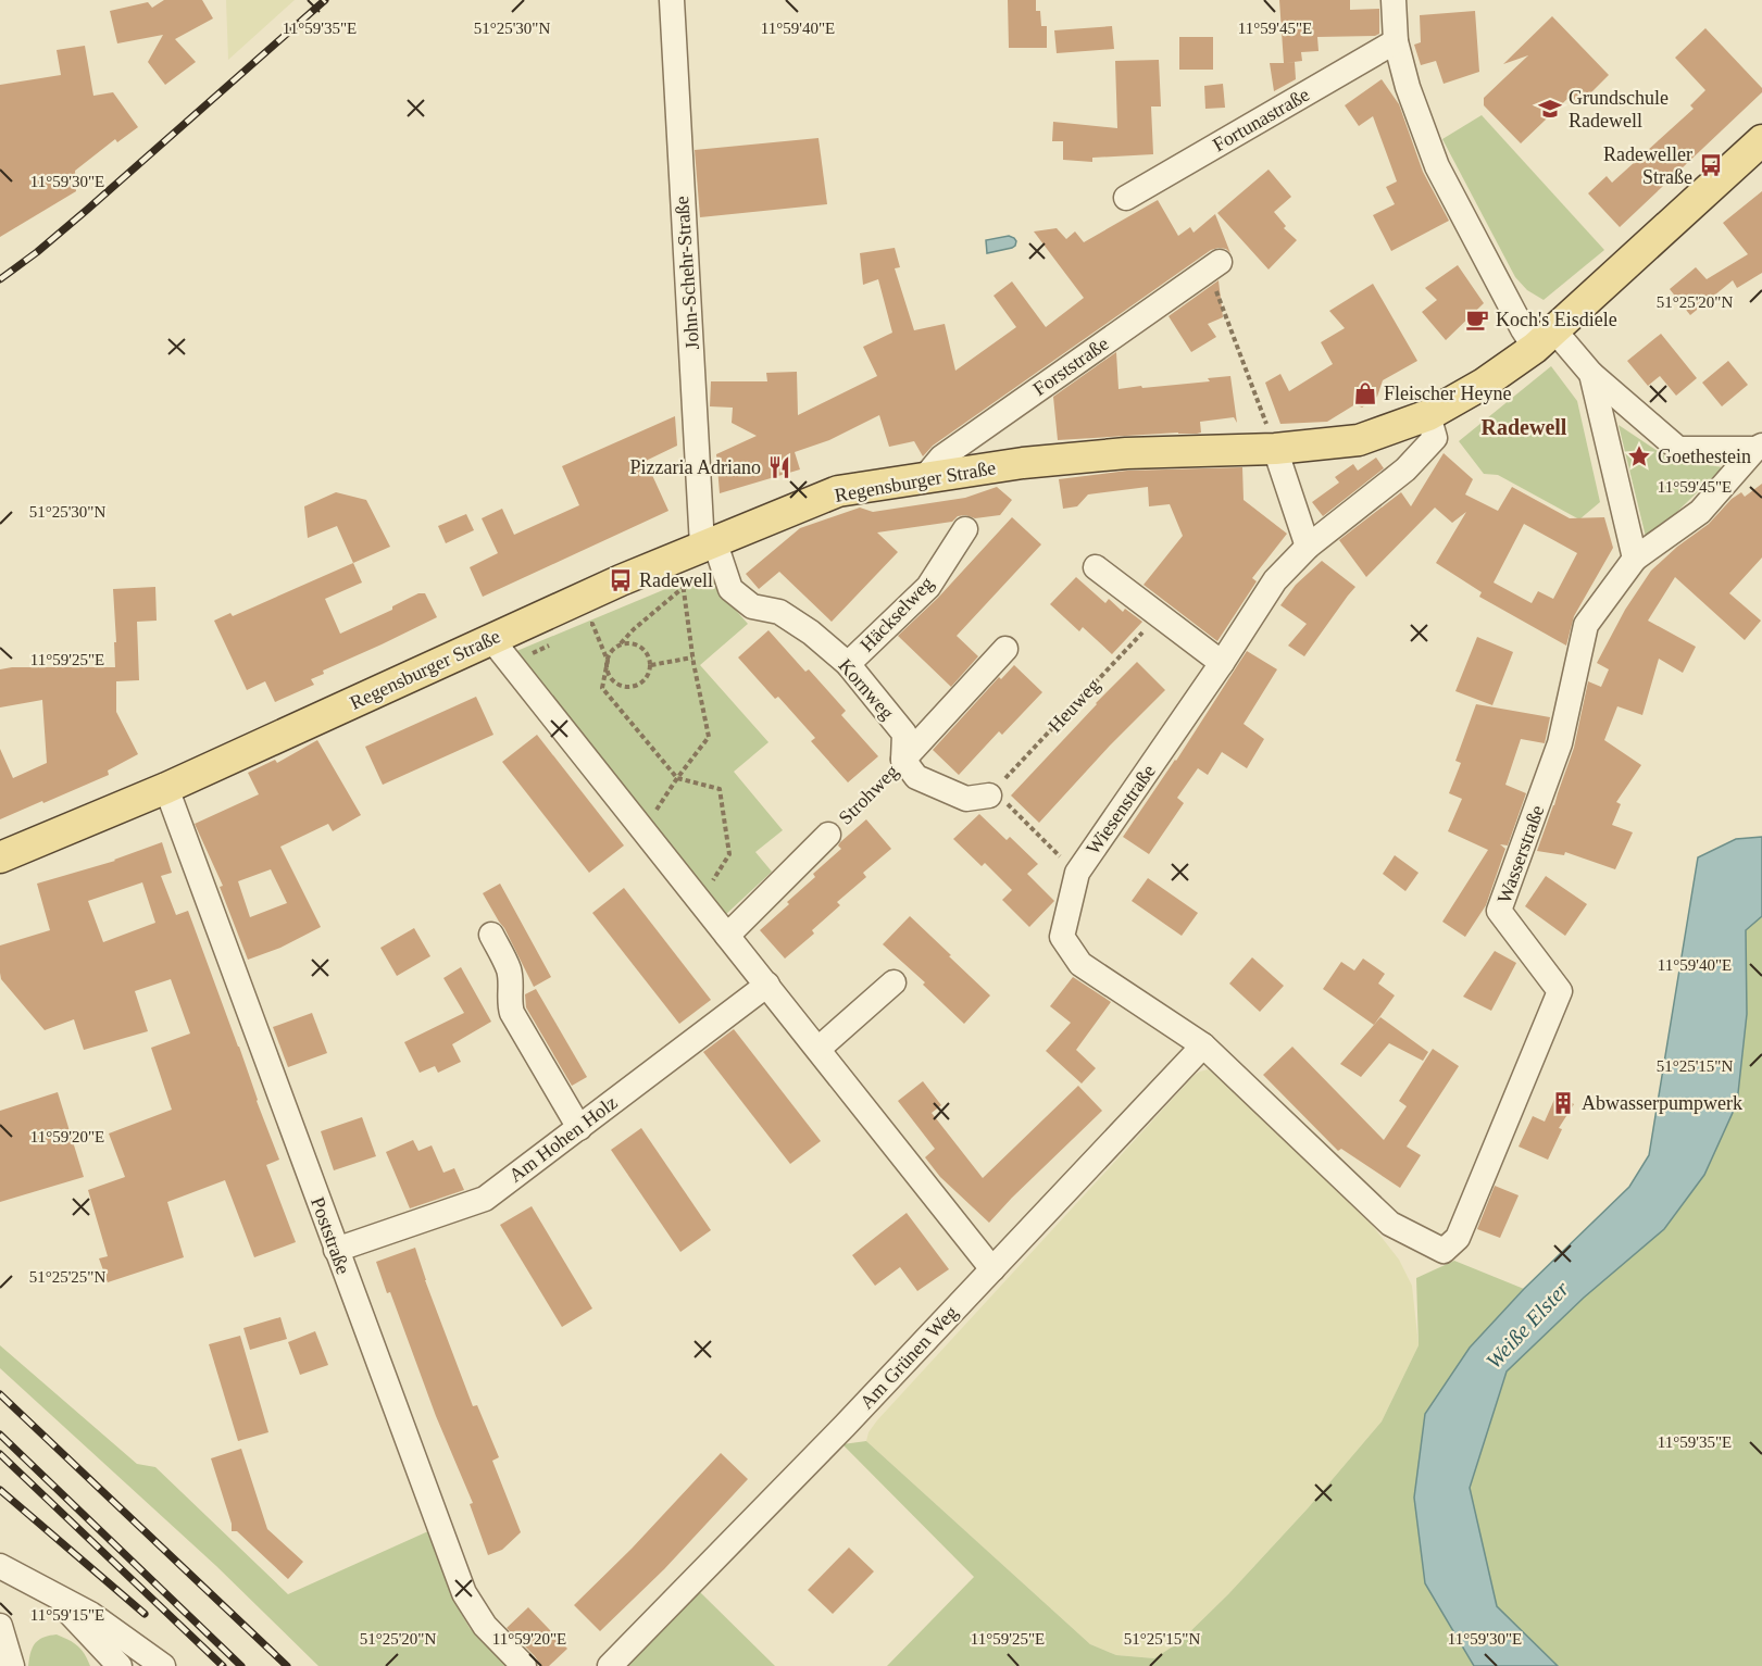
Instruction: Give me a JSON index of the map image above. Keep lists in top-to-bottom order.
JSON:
{
  "streets": {
    "main road": ["Regensburger Straße"],
    "street": [
      "Fortunastraße",
      "John-Schehr-Straße",
      "Forststraße",
      "Häckselweg",
      "Kornweg",
      "Strohweg",
      "Wiesenstraße",
      "Wasserstraße",
      "Am Hohen Holz",
      "Poststraße",
      "Am Grünen Weg"
    ],
    "path": ["Heuweg"]
  },
  "crossings": [
    ["John-Schehr-Straße", "Regensburger Straße"],
    ["John-Schehr-Straße", "Kornweg"],
    ["Forststraße", "Regensburger Straße"],
    ["Regensburger Straße", "Kornweg"],
    ["Regensburger Straße", "Wiesenstraße"],
    ["Regensburger Straße", "Poststraße"],
    ["Häckselweg", "Kornweg"],
    ["Kornweg", "Strohweg"],
    ["Wiesenstraße", "Wasserstraße"],
    ["Wiesenstraße", "Am Grünen Weg"],
    ["Wasserstraße", "Am Grünen Weg"],
    ["Am Hohen Holz", "Poststraße"]
  ],
  "districts": ["Radewell"],
  "water": ["Weiße Elster"],
  "places": {
    "school or university": ["Grundschule Radewell"],
    "bus stop": ["Radeweller Straße", "Radewell"],
    "cafe": ["Koch's Eisdiele"],
    "shop": ["Fleischer Heyne"],
    "place": ["Goethestein"],
    "restaurant": ["Pizzaria Adriano"],
    "building": ["Abwasserpumpwerk"]
  },
  "coordinates": [
    "11°59'45\"E",
    "11°59'35\"E",
    "51°25'30\"N",
    "11°59'40\"E",
    "11°59'30\"E",
    "51°25'20\"N",
    "11°59'25\"E",
    "51°25'15\"N",
    "11°59'20\"E",
    "51°25'25\"N",
    "11°59'15\"E"
  ]
}
